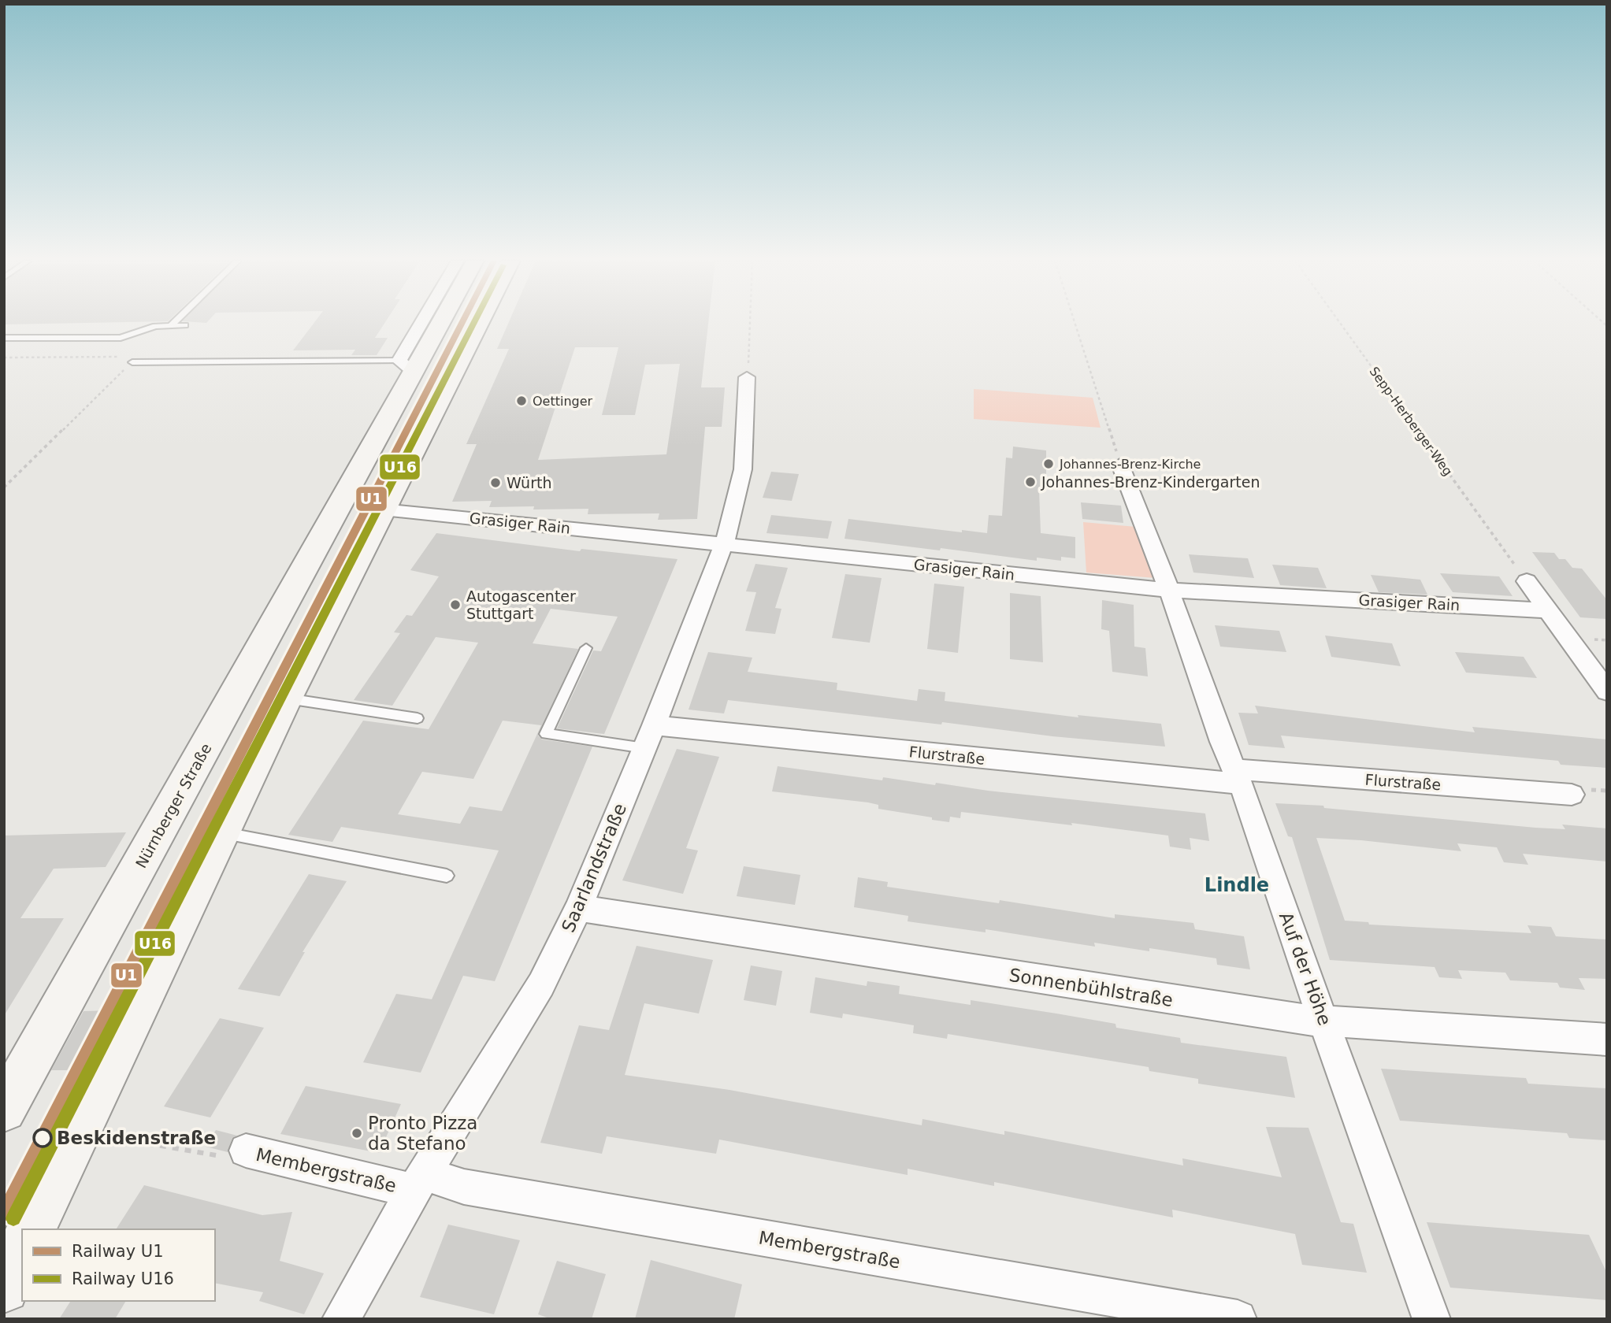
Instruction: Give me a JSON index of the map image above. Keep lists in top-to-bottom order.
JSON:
{
  "streets": {
    "main road": ["Nürnberger Straße"],
    "street": [
      "Grasiger Rain",
      "Flurstraße",
      "Saarlandstraße",
      "Auf der Höhe",
      "Sonnenbühlstraße",
      "Membergstraße"
    ],
    "path": ["Sepp-Herberger-Weg"]
  },
  "crossings": [
    ["Grasiger Rain", "Saarlandstraße"],
    ["Grasiger Rain", "Auf der Höhe"],
    ["Flurstraße", "Saarlandstraße"],
    ["Flurstraße", "Auf der Höhe"],
    ["Saarlandstraße", "Sonnenbühlstraße"],
    ["Saarlandstraße", "Membergstraße"],
    ["Auf der Höhe", "Sonnenbühlstraße"]
  ],
  "districts": ["Lindle"],
  "places": [
    "Oettinger",
    "Johannes-Brenz-Kirche",
    "Johannes-Brenz-Kindergarten",
    "Würth",
    "Autogascenter Stuttgart",
    "Pronto Pizza da Stefano",
    "Beskidenstraße"
  ],
  "lines": ["rail line U1", "rail line U16"],
  "legend": ["Railway U1", "Railway U16"]
}
